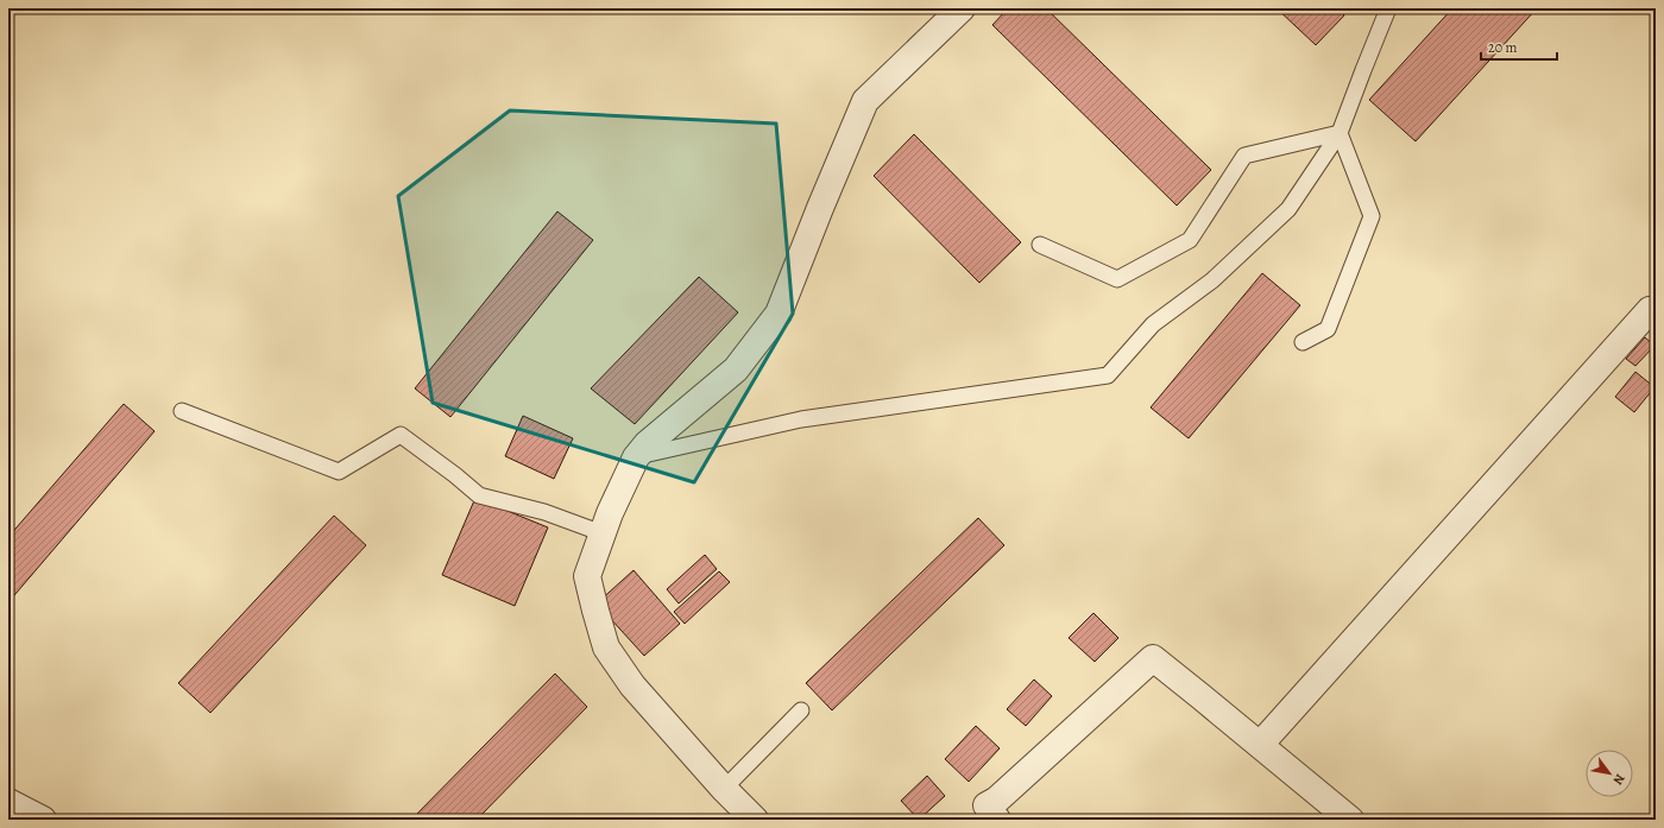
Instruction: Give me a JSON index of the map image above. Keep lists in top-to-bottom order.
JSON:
{
  "scale_bar": "20 m",
  "north": "bottom right"
}
